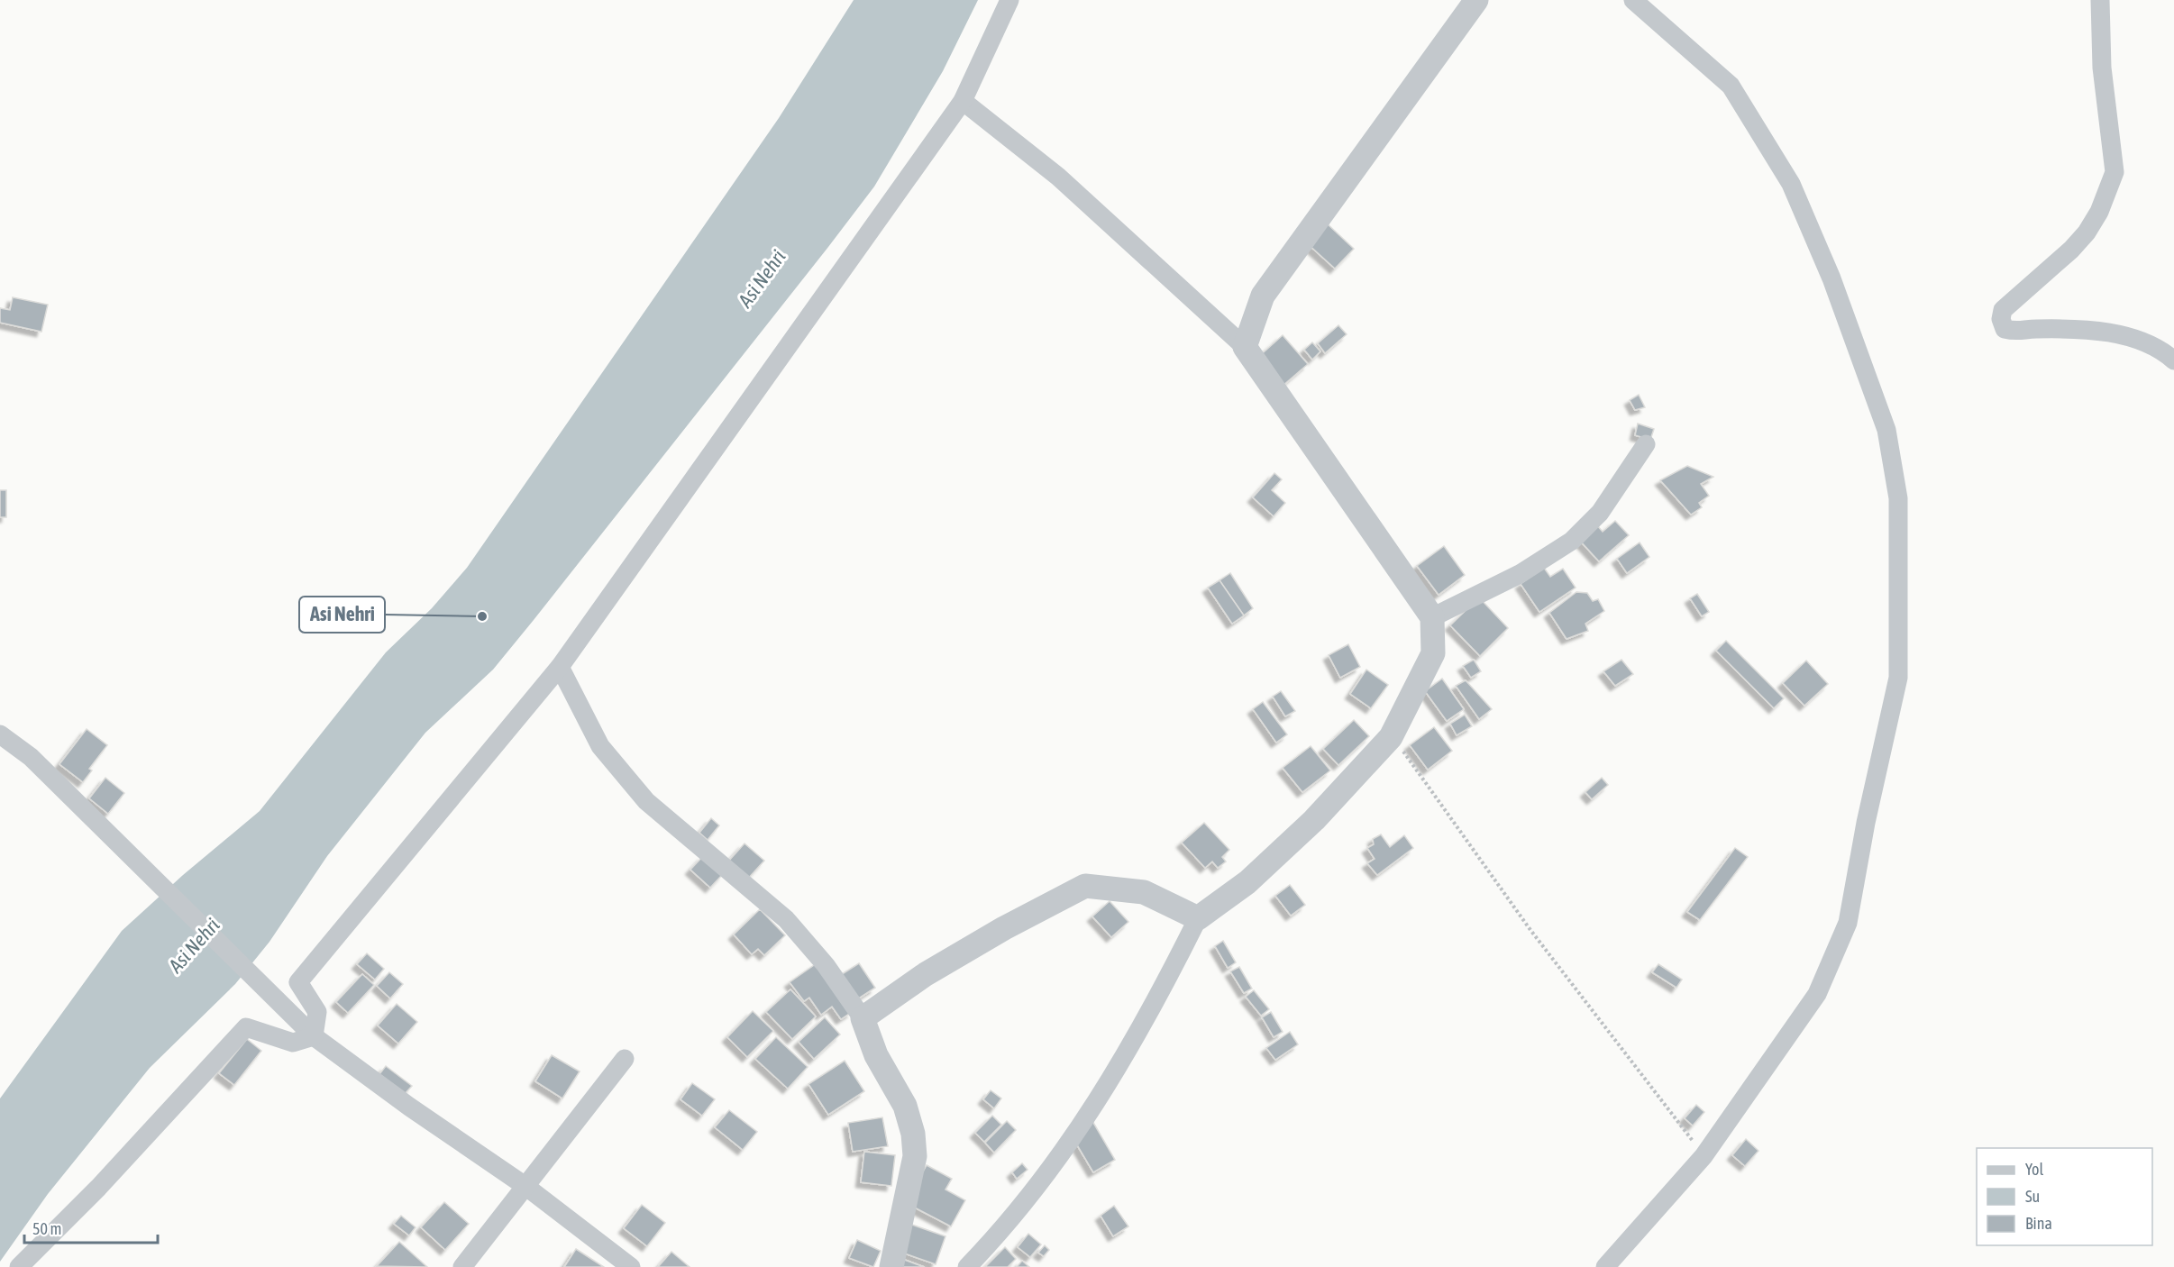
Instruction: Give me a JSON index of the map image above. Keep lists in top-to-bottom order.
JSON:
{
  "water": ["Asi Nehri"],
  "places": ["Asi Nehri"],
  "legend": ["Yol", "Su", "Bina"],
  "scale_bar": "50 m"
}
